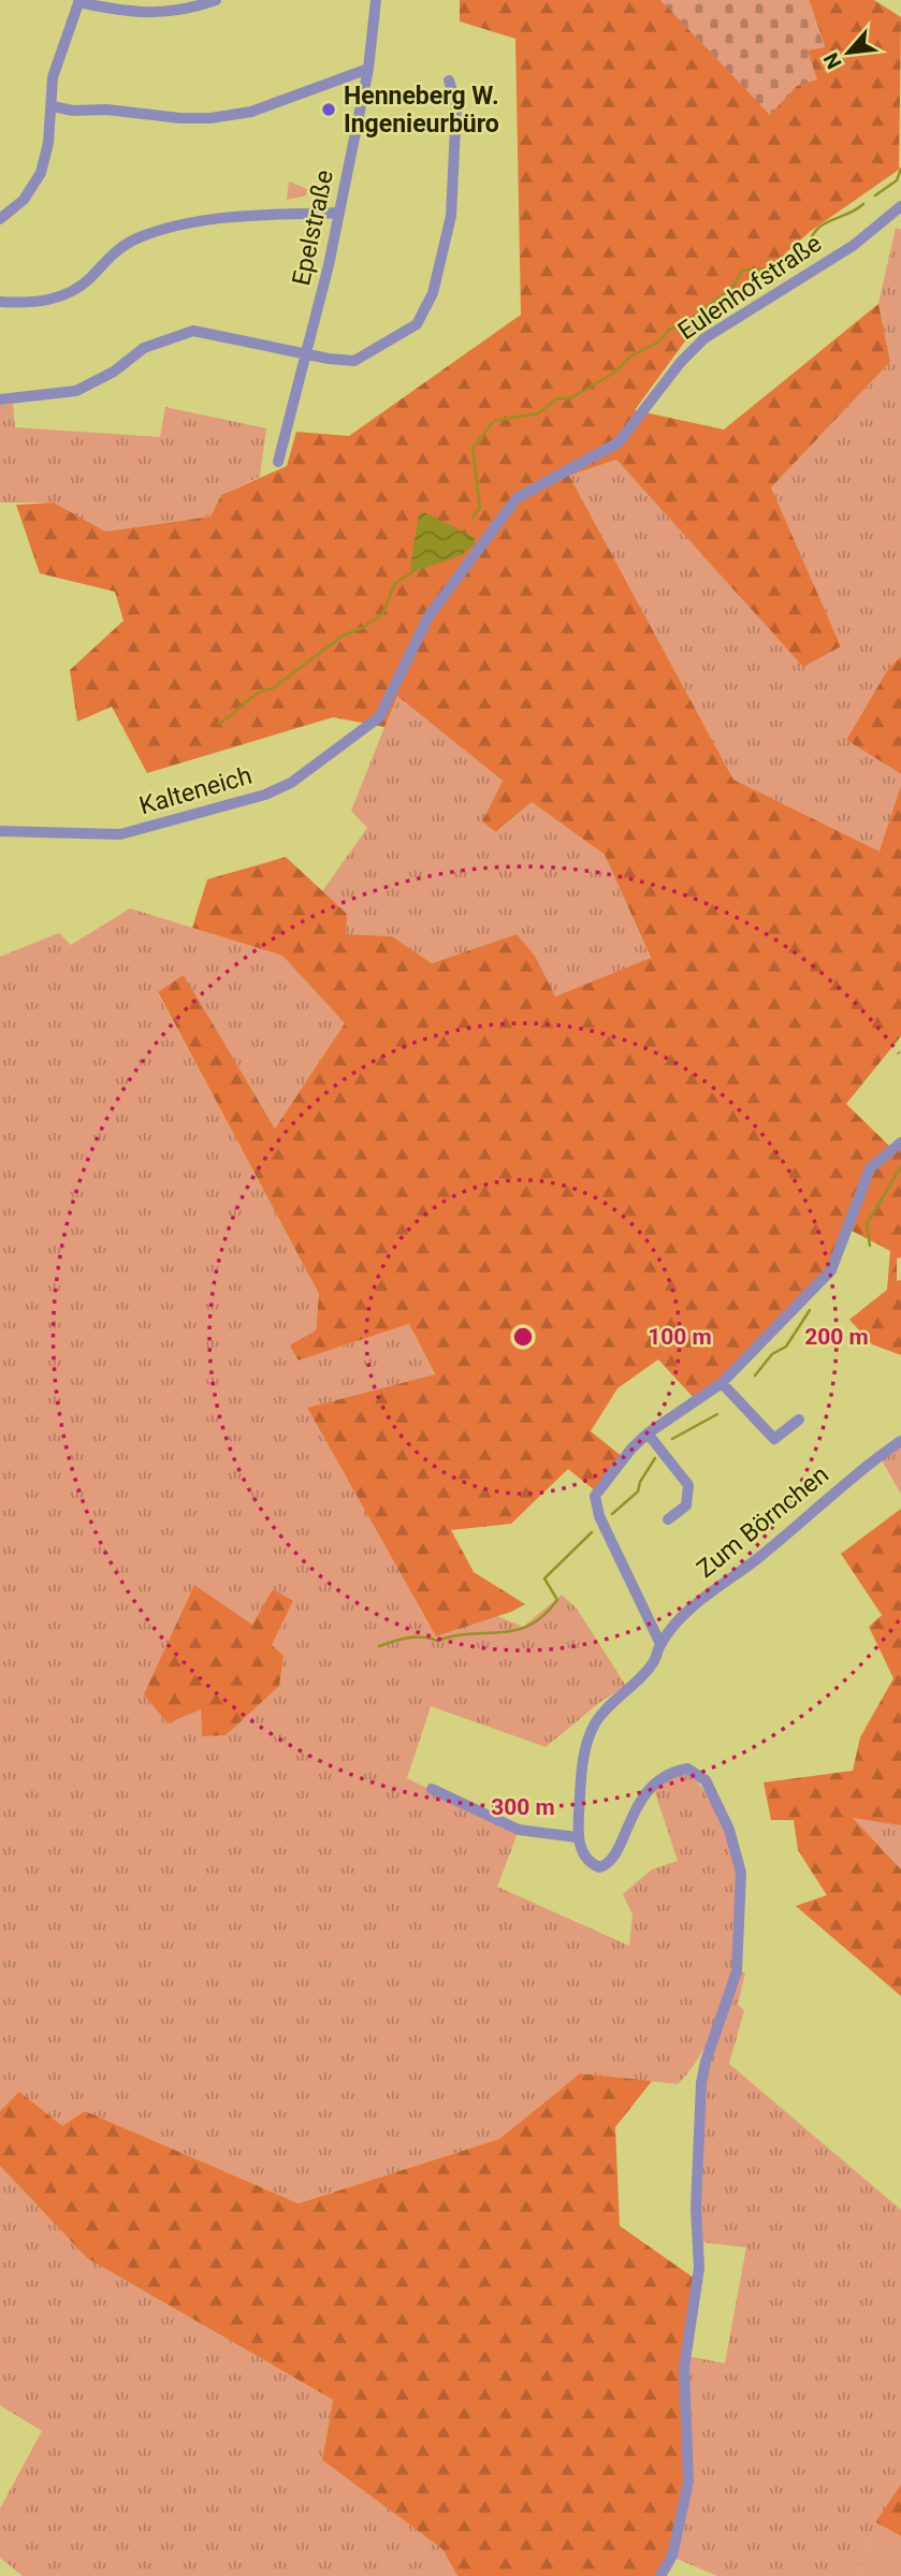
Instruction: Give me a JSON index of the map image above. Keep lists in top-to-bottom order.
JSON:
{
  "streets": {
    "street": [
      "Epelstraße",
      "Eulenhofstraße",
      "Kalteneich",
      "Zum Börnchen"
    ]
  },
  "crossings": [
    ["Eulenhofstraße", "Kalteneich"]
  ],
  "places": ["Henneberg W. Ingenieurbüro"],
  "north": "bottom left",
  "rings": ["100 m", "200 m", "300 m"]
}
